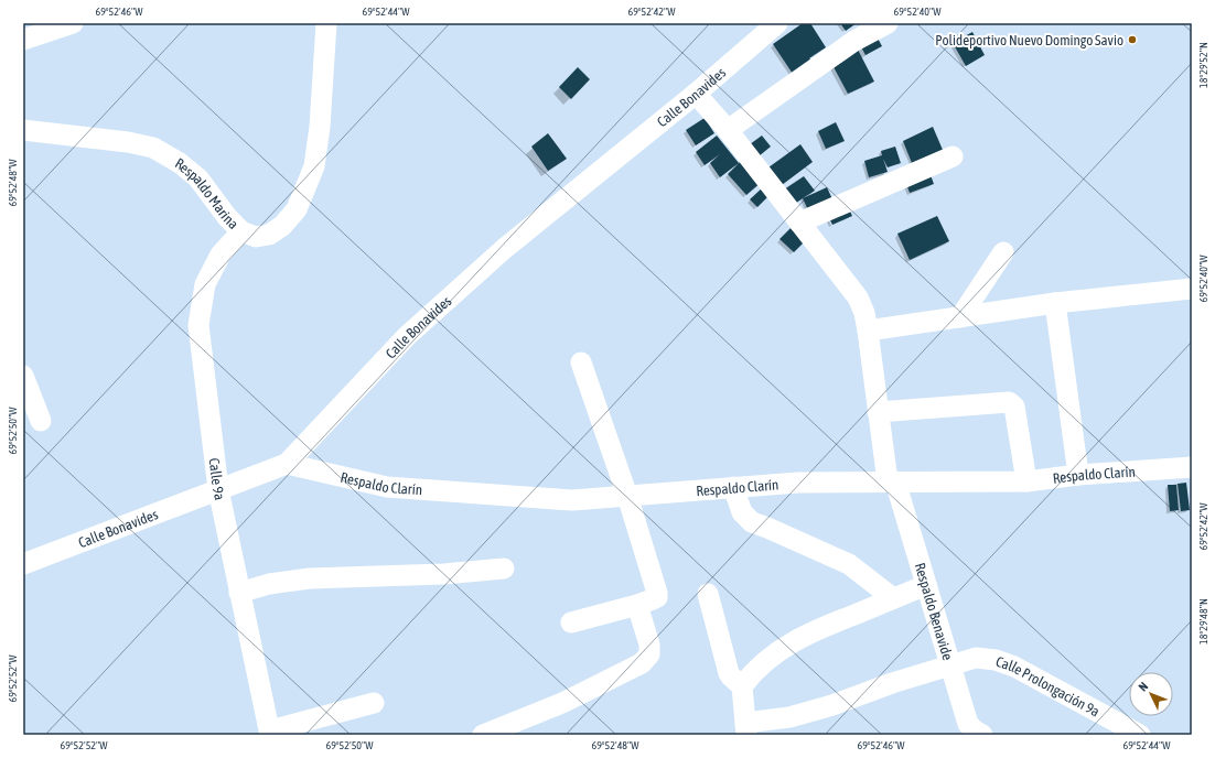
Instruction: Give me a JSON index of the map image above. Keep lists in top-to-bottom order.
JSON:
{
  "streets": {
    "street": [
      "Calle Bonavides",
      "Respaldo Marina",
      "Respaldo Clarín",
      "Calle 9a",
      "Respaldo Benavide",
      "Calle Prolongación 9a"
    ]
  },
  "crossings": [
    ["Calle Bonavides", "Respaldo Clarín"],
    ["Calle Bonavides", "Calle 9a"],
    ["Calle Bonavides", "Respaldo Benavide"],
    ["Respaldo Marina", "Calle 9a"],
    ["Respaldo Clarín", "Respaldo Benavide"],
    ["Respaldo Benavide", "Calle Prolongación 9a"]
  ],
  "places": ["Polideportivo Nuevo Domingo Savio"],
  "north": "top left",
  "coordinates": [
    "69°52'46\"W",
    "69°52'44\"W",
    "69°52'42\"W",
    "69°52'40\"W",
    "18°29'52\"N",
    "69°52'48\"W",
    "69°52'50\"W",
    "18°29'48\"N",
    "69°52'52\"W"
  ]
}
